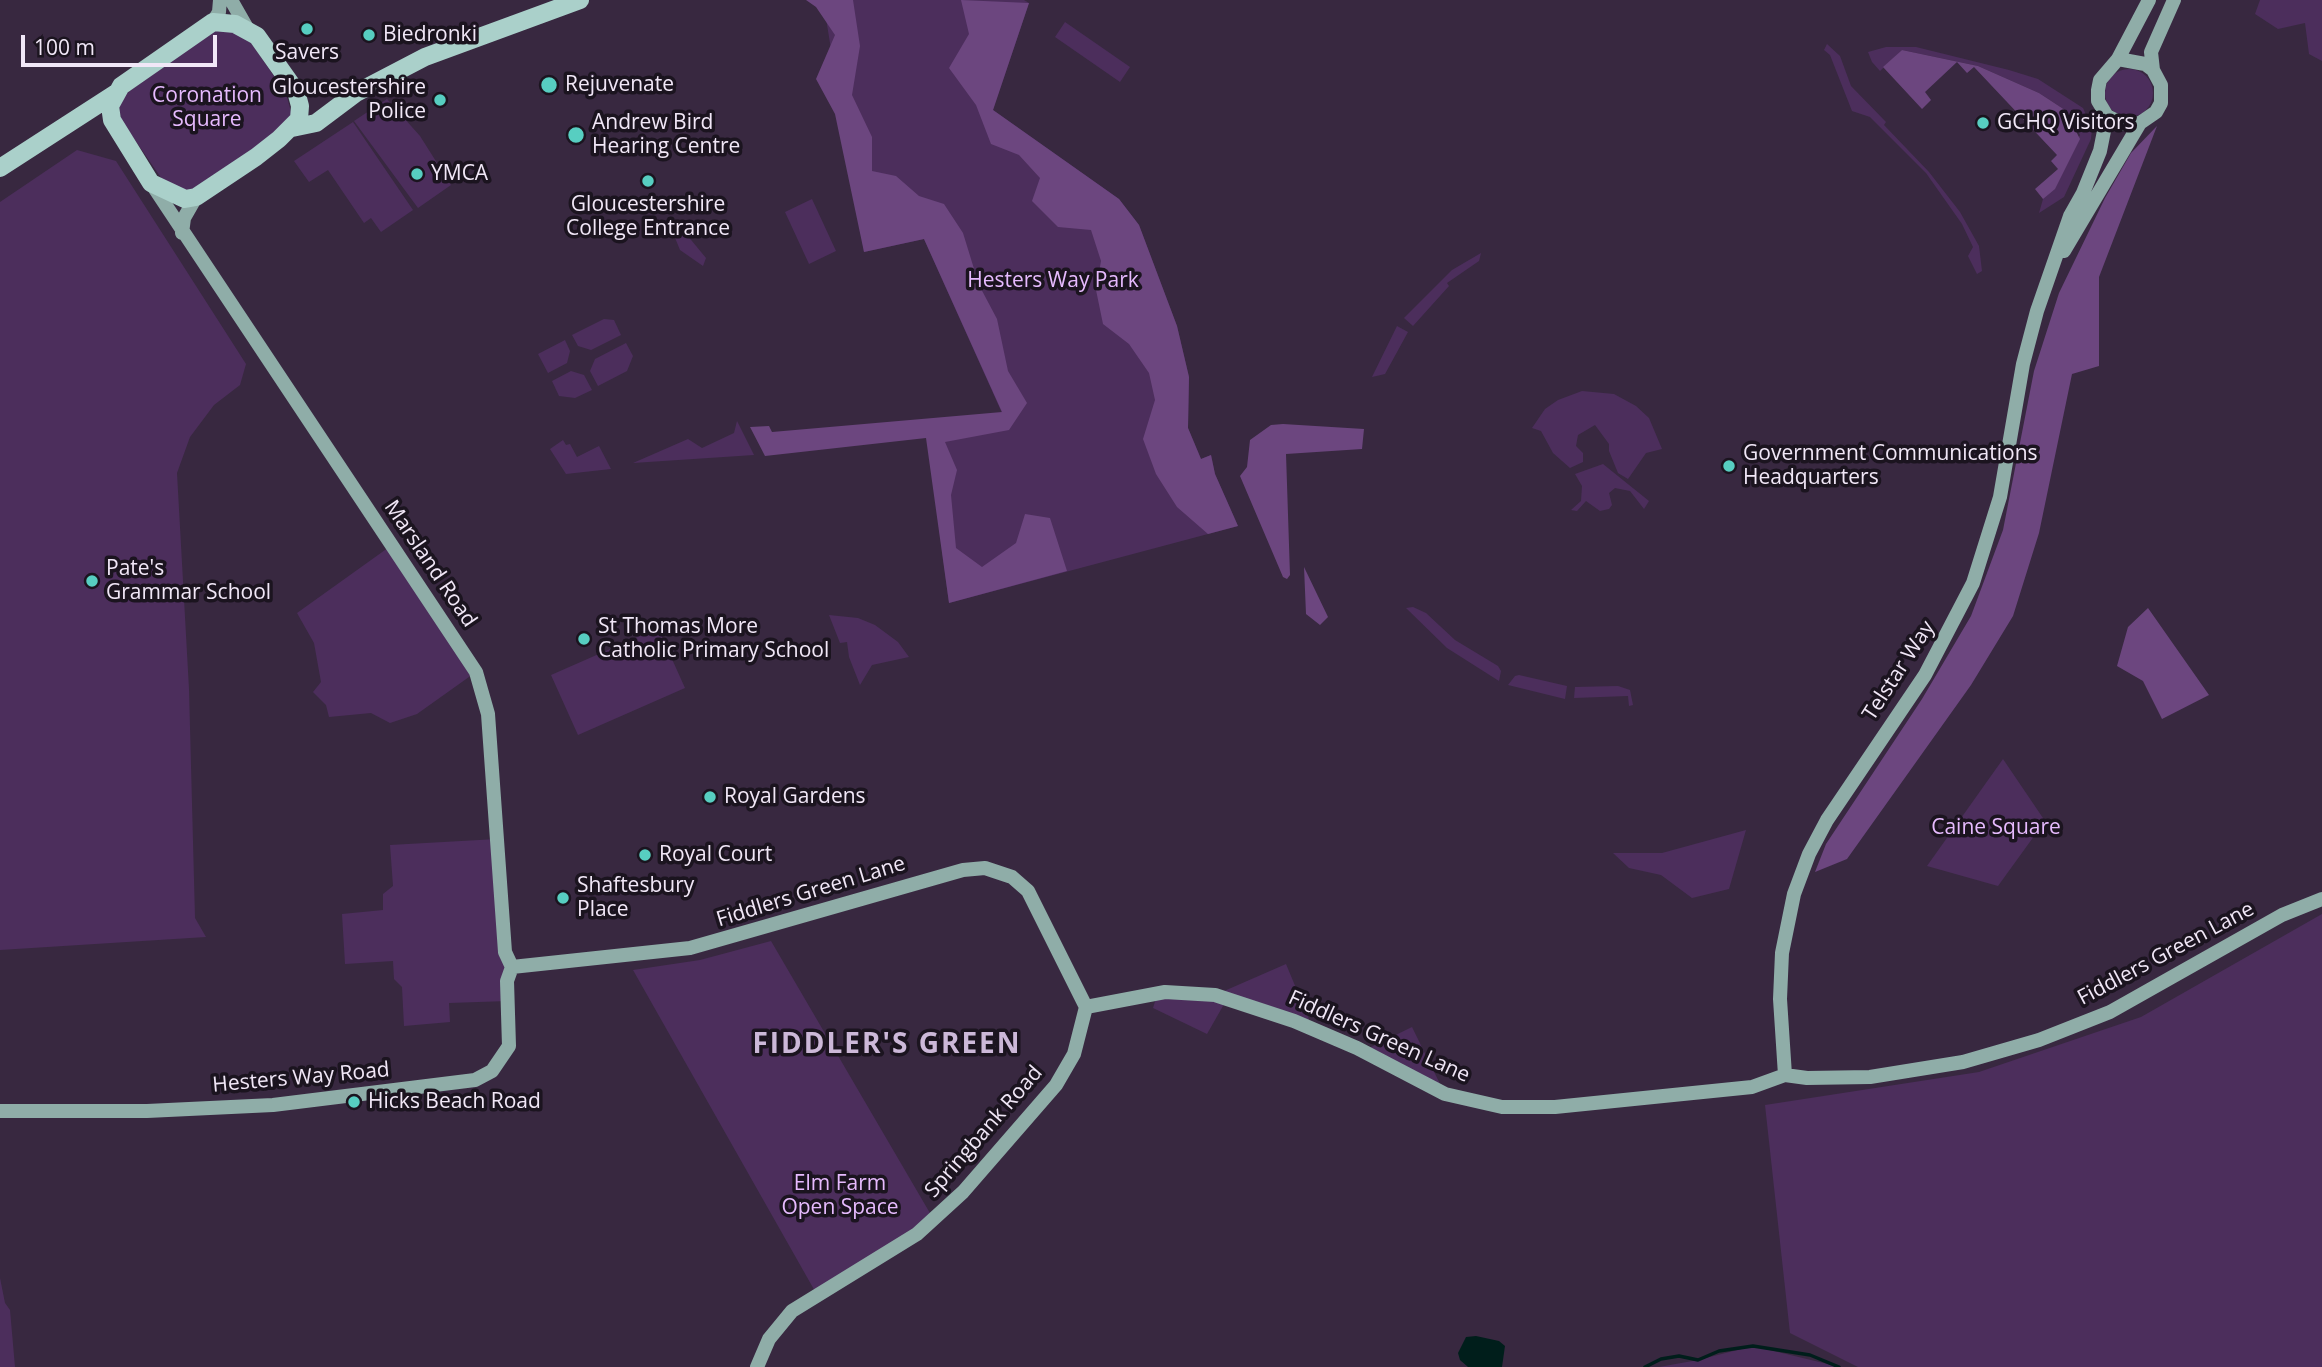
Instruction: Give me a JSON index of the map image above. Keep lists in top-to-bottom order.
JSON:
{
  "streets": {
    "street": [
      "Marsland Road",
      "Telstar Way",
      "Fiddlers Green Lane",
      "Hesters Way Road",
      "Springbank Road"
    ]
  },
  "crossings": [
    ["Marsland Road", "Fiddlers Green Lane"],
    ["Marsland Road", "Hesters Way Road"],
    ["Telstar Way", "Fiddlers Green Lane"],
    ["Fiddlers Green Lane", "Hesters Way Road"],
    ["Fiddlers Green Lane", "Springbank Road"]
  ],
  "districts": ["FIDDLER'S GREEN"],
  "parks": [
    "Coronation Square",
    "Hesters Way Park",
    "Caine Square",
    "Elm Farm Open Space"
  ],
  "places": [
    "Savers",
    "Biedronki",
    "Rejuvenate",
    "Gloucestershire Police",
    "GCHQ Visitors",
    "Andrew Bird Hearing Centre",
    "YMCA",
    "Gloucestershire College Entrance",
    "Government Communications Headquarters",
    "Pate's Grammar School",
    "St Thomas More Catholic Primary School",
    "Royal Gardens",
    "Royal Court",
    "Shaftesbury Place",
    "Hicks Beach Road"
  ],
  "scale_bar": "100 m"
}
